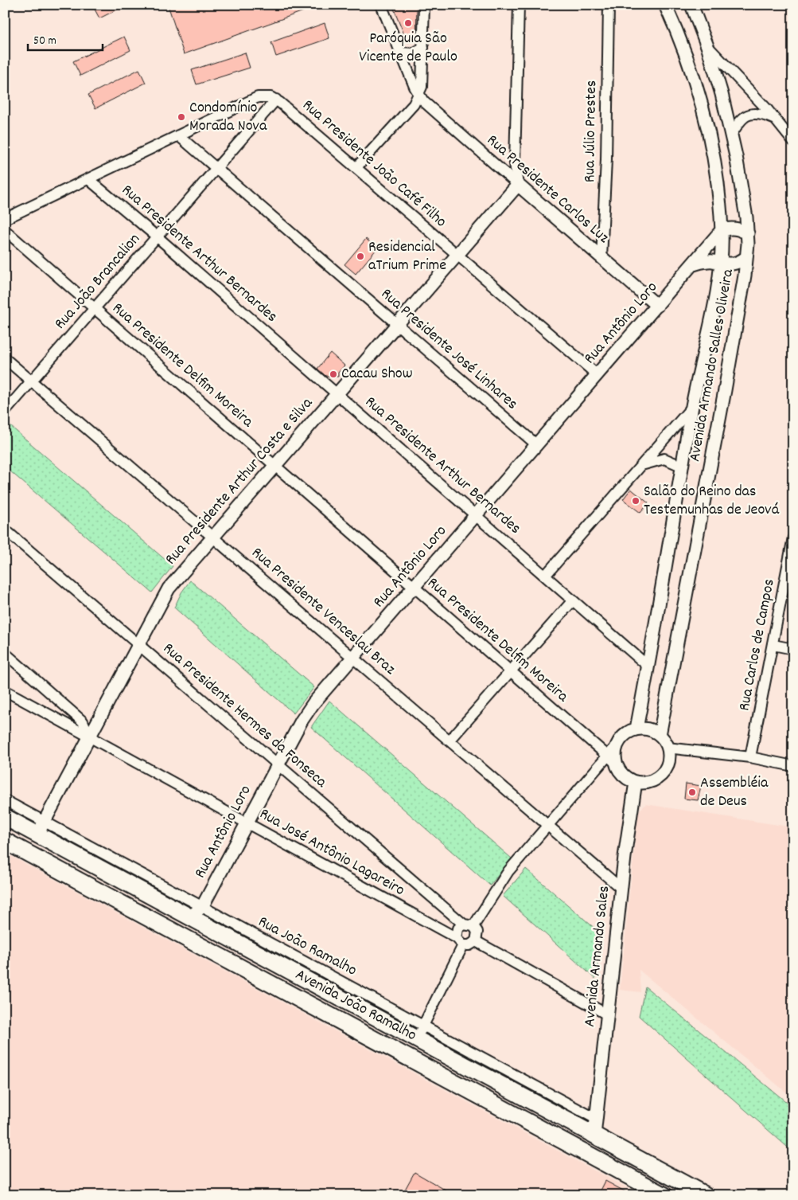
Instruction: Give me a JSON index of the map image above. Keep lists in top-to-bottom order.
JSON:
{
  "streets": {
    "highway": ["Avenida João Ramalho"],
    "street": [
      "Rua Júlio Prestes",
      "Rua Presidente João Café Filho",
      "Rua Presidente Carlos Luz",
      "Rua Presidente Arthur Bernardes",
      "Rua João Brancalion",
      "Rua Antônio Loro",
      "Rua Presidente José Linhares",
      "Rua Presidente Delfim Moreira",
      "Avenida Armando Salles Oliveira",
      "Rua Presidente Arthur Costa e Silva",
      "Rua Presidente Venceslau Braz",
      "Rua Carlos de Campos",
      "Rua Presidente Hermes da Fonseca",
      "Rua José Antônio Lagareiro",
      "Avenida Armando Sales"
    ]
  },
  "crossings": [
    ["Rua Júlio Prestes", "Rua Presidente Carlos Luz"],
    ["Rua Presidente João Café Filho", "Rua João Brancalion"],
    ["Rua Presidente João Café Filho", "Rua Antônio Loro"],
    ["Rua Presidente João Café Filho", "Rua Presidente Arthur Costa e Silva"],
    ["Rua Presidente Carlos Luz", "Rua Antônio Loro"],
    ["Rua Presidente Carlos Luz", "Rua Presidente Arthur Costa e Silva"],
    ["Rua Presidente Arthur Bernardes", "Rua João Brancalion"],
    ["Rua Presidente Arthur Bernardes", "Rua Antônio Loro"],
    ["Rua Presidente Arthur Bernardes", "Avenida Armando Salles Oliveira"],
    ["Rua Presidente Arthur Bernardes", "Rua Presidente Arthur Costa e Silva"],
    ["Rua João Brancalion", "Rua Presidente José Linhares"],
    ["Rua João Brancalion", "Rua Presidente Delfim Moreira"],
    ["Rua João Brancalion", "Rua Presidente Venceslau Braz"],
    ["Rua Antônio Loro", "Rua Presidente José Linhares"],
    ["Rua Antônio Loro", "Rua Presidente Delfim Moreira"],
    ["Rua Antônio Loro", "Avenida Armando Salles Oliveira"],
    ["Rua Antônio Loro", "Rua Presidente Venceslau Braz"],
    ["Rua Antônio Loro", "Rua Presidente Hermes da Fonseca"],
    ["Rua Antônio Loro", "Rua José Antônio Lagareiro"],
    ["Rua Antônio Loro", "Avenida João Ramalho"],
    ["Rua Presidente José Linhares", "Rua Presidente Arthur Costa e Silva"],
    ["Rua Presidente Delfim Moreira", "Avenida Armando Salles Oliveira"],
    ["Rua Presidente Delfim Moreira", "Rua Presidente Arthur Costa e Silva"],
    ["Rua Presidente Delfim Moreira", "Avenida Armando Sales"],
    ["Avenida Armando Salles Oliveira", "Avenida Armando Sales"],
    ["Rua Presidente Arthur Costa e Silva", "Rua Presidente Venceslau Braz"],
    ["Rua Presidente Arthur Costa e Silva", "Rua Presidente Hermes da Fonseca"],
    ["Rua Presidente Arthur Costa e Silva", "Rua José Antônio Lagareiro"],
    ["Rua Presidente Arthur Costa e Silva", "Avenida João Ramalho"],
    ["Rua Presidente Venceslau Braz", "Avenida Armando Sales"],
    ["Rua Presidente Hermes da Fonseca", "Rua José Antônio Lagareiro"],
    ["Avenida Armando Sales", "Avenida João Ramalho"]
  ],
  "places": [
    "Paróquia São Vicente de Paulo",
    "Condomínio Morada Nova",
    "Residencial aTrium Prime",
    "Cacau Show",
    "Salão do Reino das Testemunhas de Jeová",
    "Assembléia de Deus"
  ],
  "scale_bar": "50 m"
}
